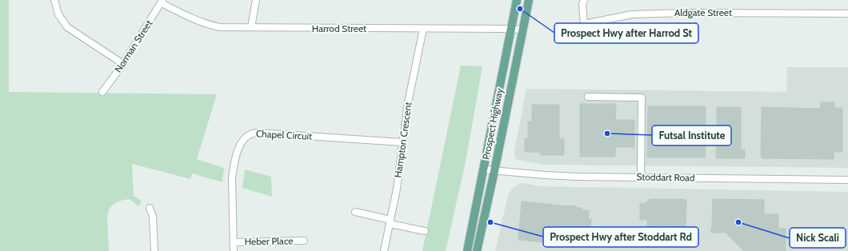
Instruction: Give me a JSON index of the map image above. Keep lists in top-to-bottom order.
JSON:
{
  "streets": {
    "main road": ["Prospect Highway"],
    "street": [
      "Aldgate Street",
      "Harrod Street",
      "Norman Street",
      "Chapel Circuit",
      "Hampton Crescent",
      "Stoddart Road",
      "Heber Place"
    ]
  },
  "crossings": [
    ["Harrod Street", "Norman Street"],
    ["Harrod Street", "Prospect Highway"],
    ["Harrod Street", "Hampton Crescent"],
    ["Prospect Highway", "Stoddart Road"],
    ["Chapel Circuit", "Hampton Crescent"],
    ["Chapel Circuit", "Heber Place"]
  ],
  "places": [
    "Prospect Hwy after Harrod St",
    "Futsal Institute",
    "Prospect Hwy after Stoddart Rd",
    "Nick Scali"
  ]
}
